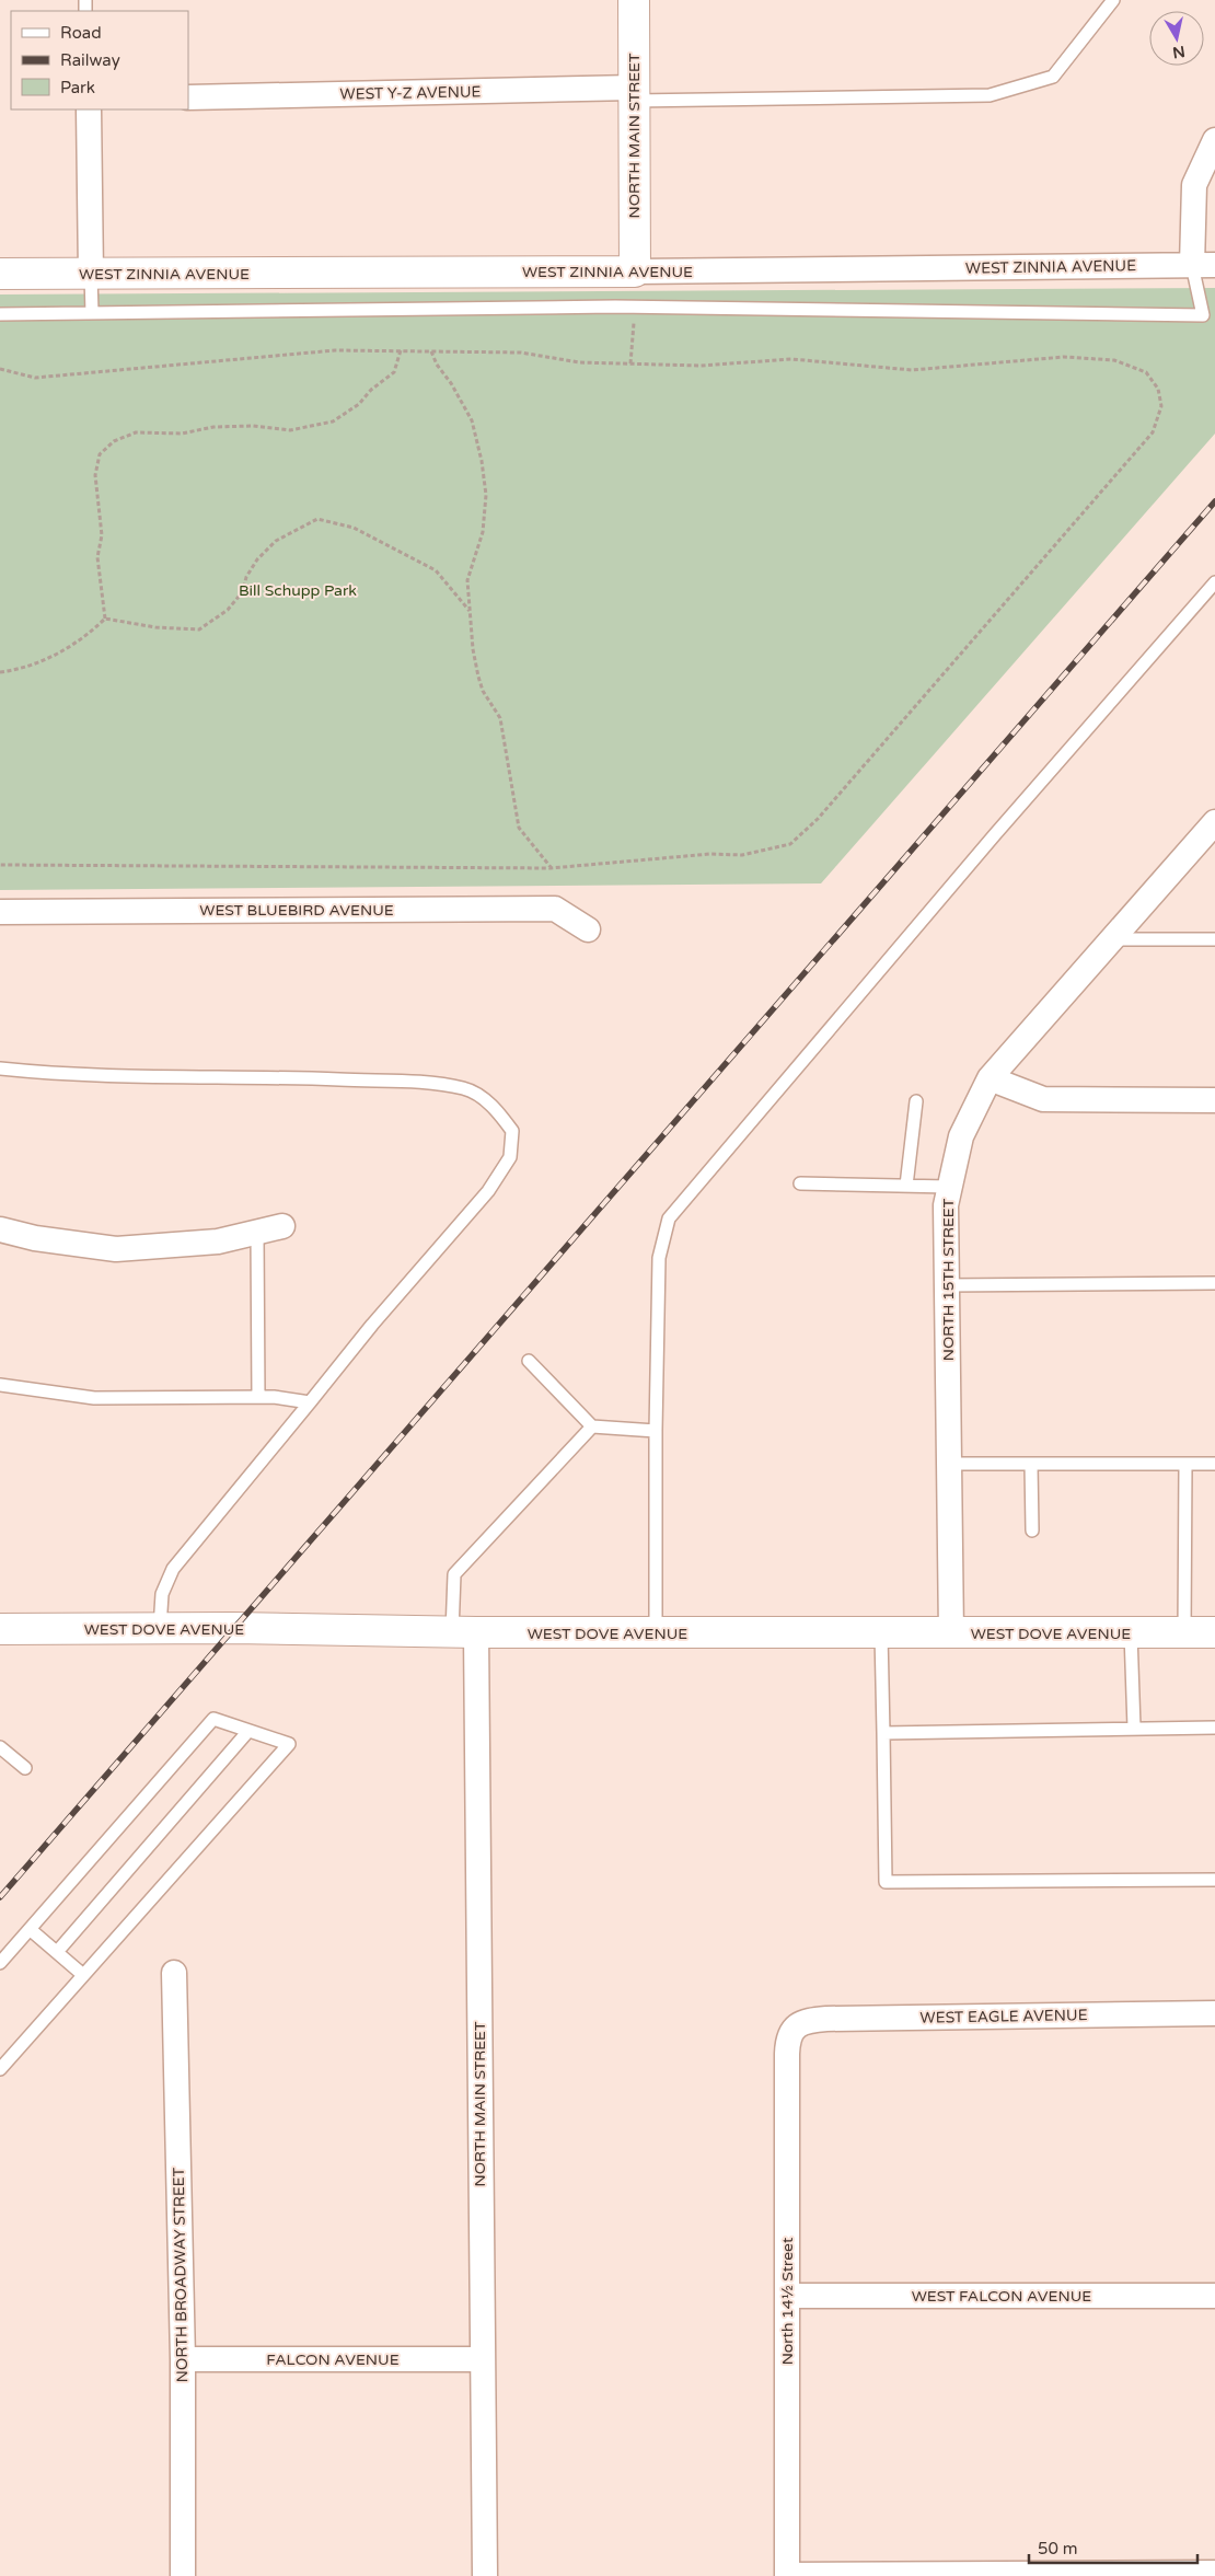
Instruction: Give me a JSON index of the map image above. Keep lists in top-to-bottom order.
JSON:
{
  "streets": {
    "main road": ["NORTH MAIN STREET", "WEST ZINNIA AVENUE", "WEST DOVE AVENUE"],
    "street": [
      "WEST Y-Z AVENUE",
      "WEST BLUEBIRD AVENUE",
      "NORTH 15TH STREET",
      "WEST EAGLE AVENUE",
      "NORTH BROADWAY STREET",
      "WEST FALCON AVENUE",
      "North 14½ Street",
      "FALCON AVENUE"
    ]
  },
  "crossings": [
    ["WEST Y-Z AVENUE", "NORTH MAIN STREET"],
    ["NORTH MAIN STREET", "WEST ZINNIA AVENUE"],
    ["NORTH MAIN STREET", "WEST DOVE AVENUE"],
    ["NORTH MAIN STREET", "FALCON AVENUE"],
    ["NORTH 15TH STREET", "WEST DOVE AVENUE"],
    ["WEST EAGLE AVENUE", "North 14½ Street"],
    ["NORTH BROADWAY STREET", "FALCON AVENUE"],
    ["WEST FALCON AVENUE", "North 14½ Street"]
  ],
  "parks": ["Bill Schupp Park"],
  "legend": ["Road", "Railway", "Park"],
  "scale_bar": "50 m",
  "north": "bottom"
}
